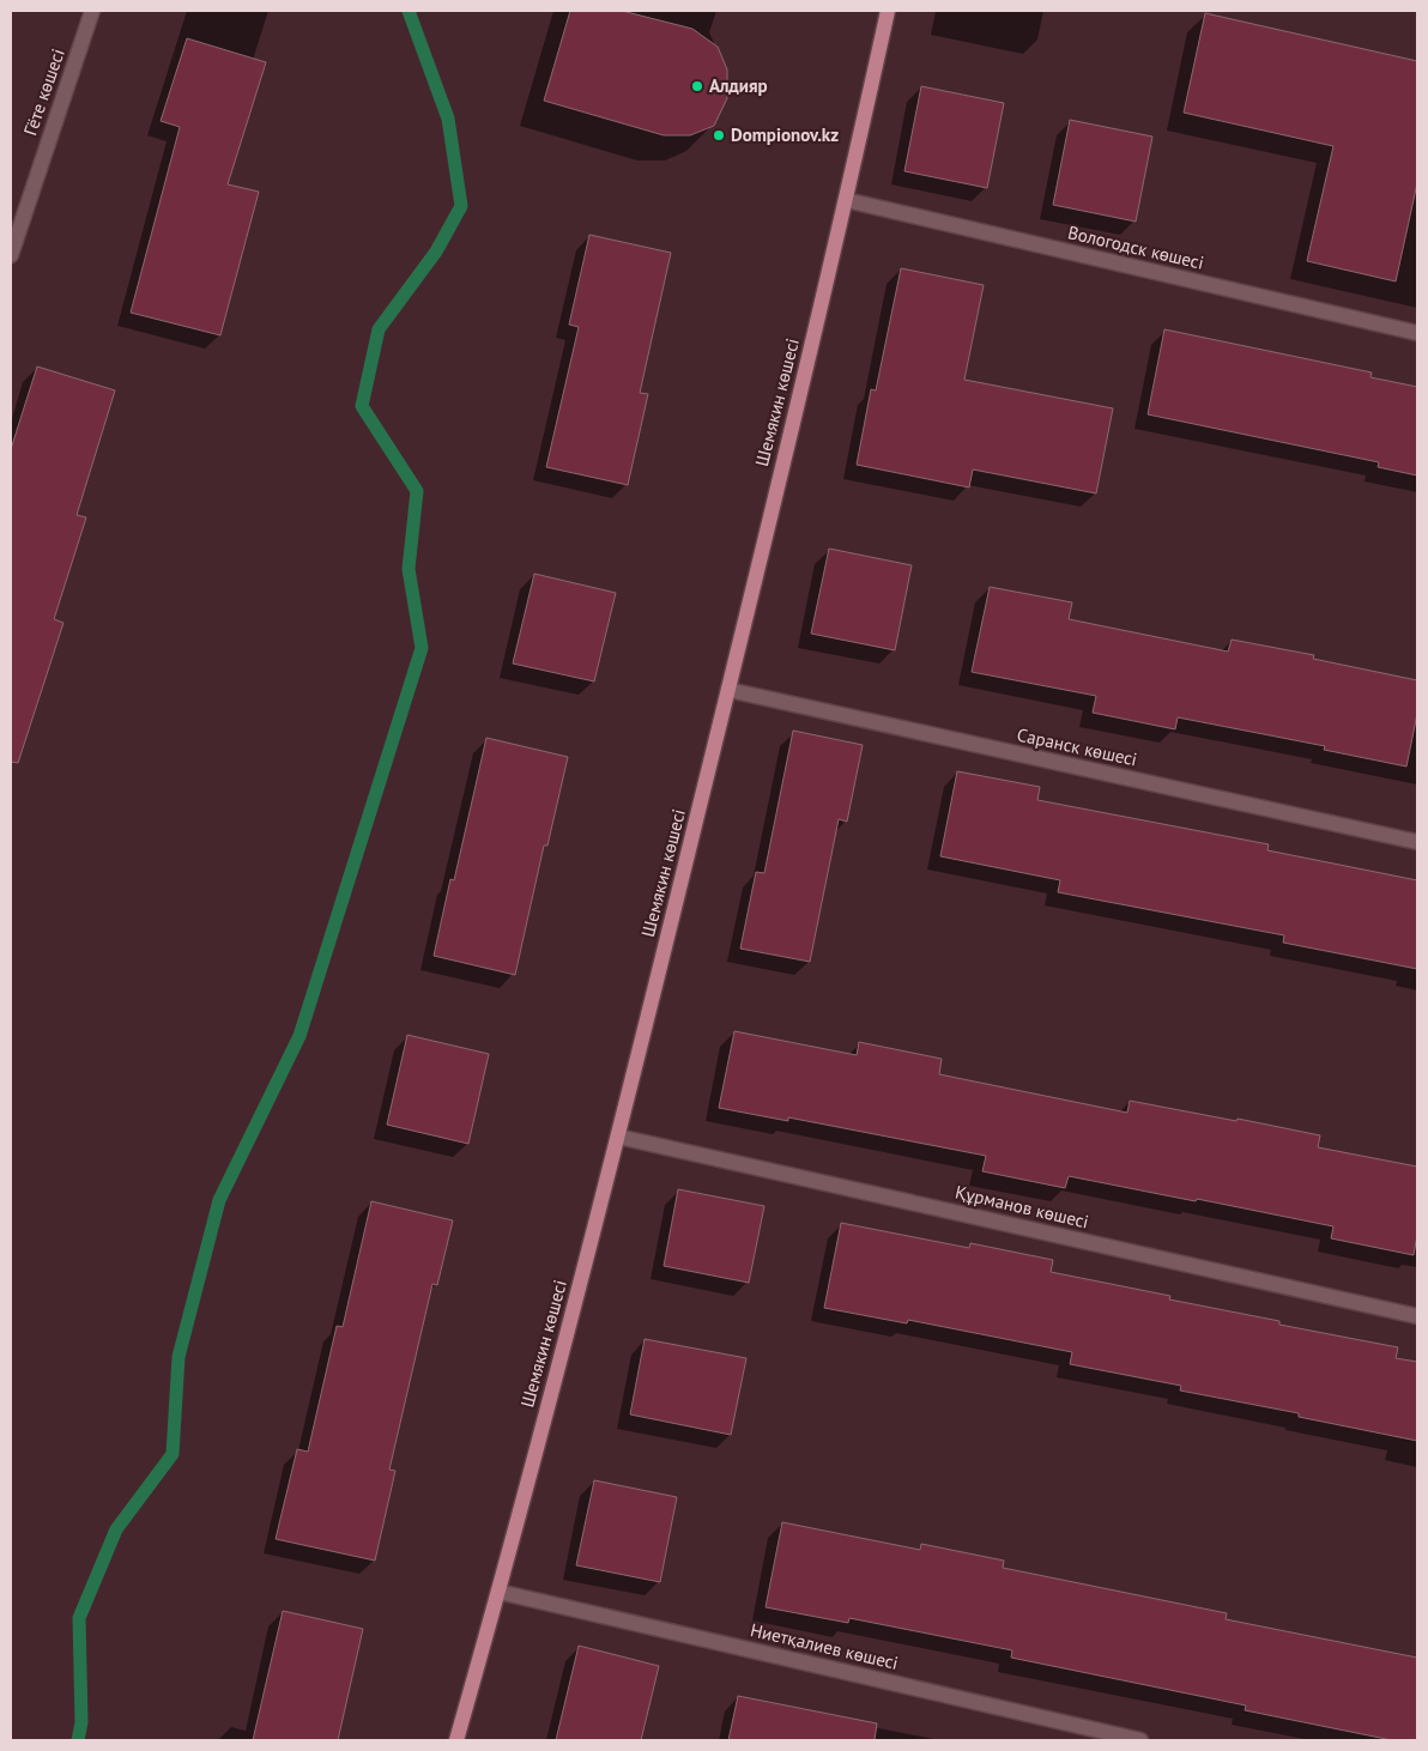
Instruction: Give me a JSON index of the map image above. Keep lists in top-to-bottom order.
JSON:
{
  "streets": {
    "main road": ["Шемякин көшесі"],
    "street": [
      "Гёте көшесі",
      "Вологодск көшесі",
      "Саранск көшесі",
      "Құрманов көшесі",
      "Ниетқалиев көшесі"
    ]
  },
  "crossings": [
    ["Вологодск көшесі", "Шемякин көшесі"],
    ["Шемякин көшесі", "Саранск көшесі"],
    ["Шемякин көшесі", "Құрманов көшесі"],
    ["Шемякин көшесі", "Ниетқалиев көшесі"]
  ],
  "places": ["Алдияр", "Dompionov.kz"]
}
